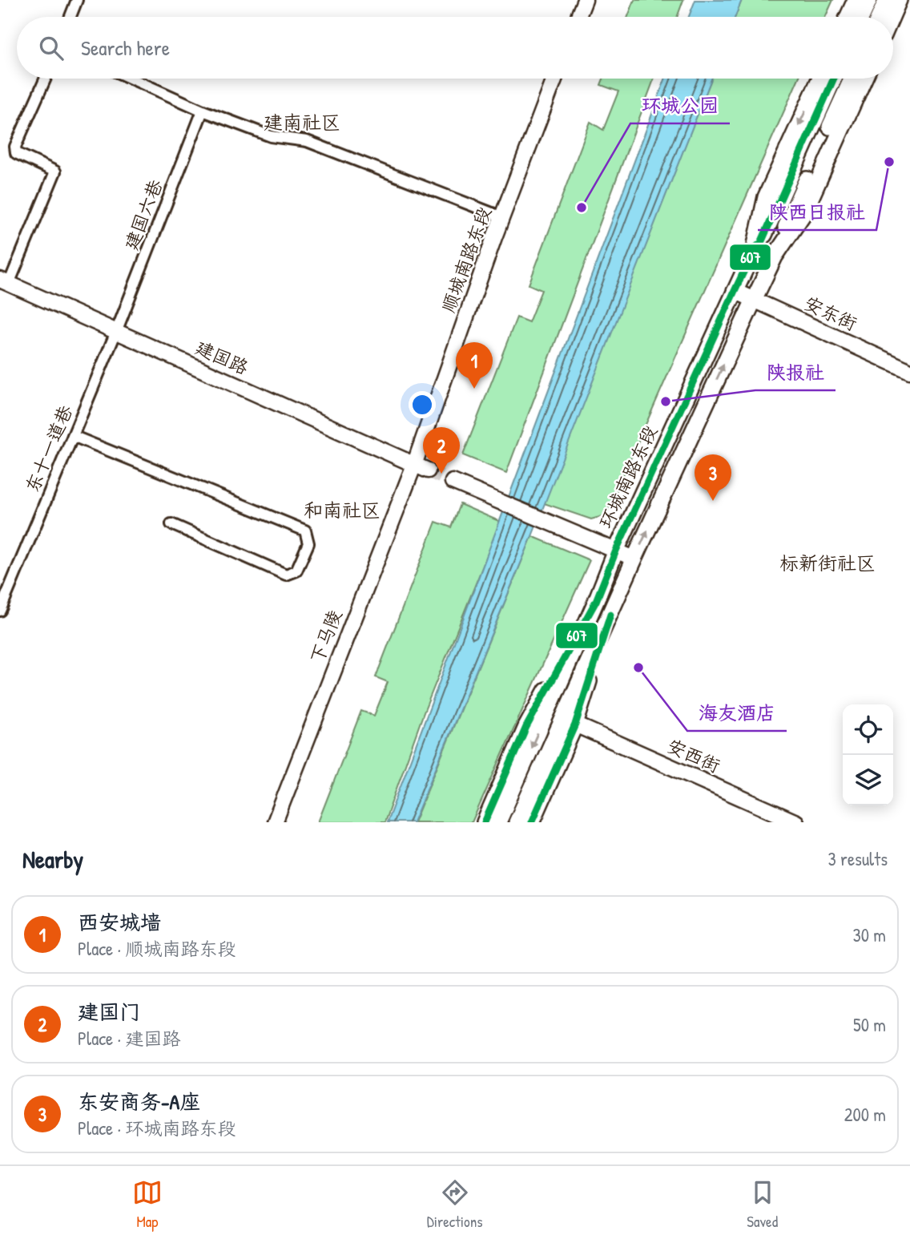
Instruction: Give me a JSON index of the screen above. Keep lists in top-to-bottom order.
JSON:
{
  "streets": {
    "main road": ["环城南路东段"],
    "street": [
      "建国六巷",
      "顺城南路东段",
      "安东街",
      "建国路",
      "东十一道巷",
      "下马陵",
      "安西街"
    ]
  },
  "crossings": [
    ["建国六巷", "建国路"],
    ["建国六巷", "东十一道巷"],
    ["顺城南路东段", "建国路"],
    ["顺城南路东段", "下马陵"],
    ["安东街", "环城南路东段"],
    ["建国路", "东十一道巷"],
    ["建国路", "下马陵"]
  ],
  "districts": ["建南社区", "和南社区", "标新街社区"],
  "places": [
    "陕西日报社",
    "环城公园",
    "陕报社",
    "海友酒店"
  ],
  "lines": ["transit line 607"],
  "page": {
    "search": "Search here",
    "pins": ["1", "2", "3"],
    "heading": ["Nearby", "3 results"],
    "list": [
      {
        "mark": "1",
        "name": "西安城墙",
        "note": "Place · 顺城南路东段",
        "value": "30 m"
      },
      {
        "mark": "2",
        "name": "建国门",
        "note": "Place · 建国路",
        "value": "50 m"
      },
      {
        "mark": "3",
        "name": "东安商务-A座",
        "note": "Place · 环城南路东段",
        "value": "200 m"
      }
    ],
    "nav": ["Map", "Directions", "Saved"]
  }
}
